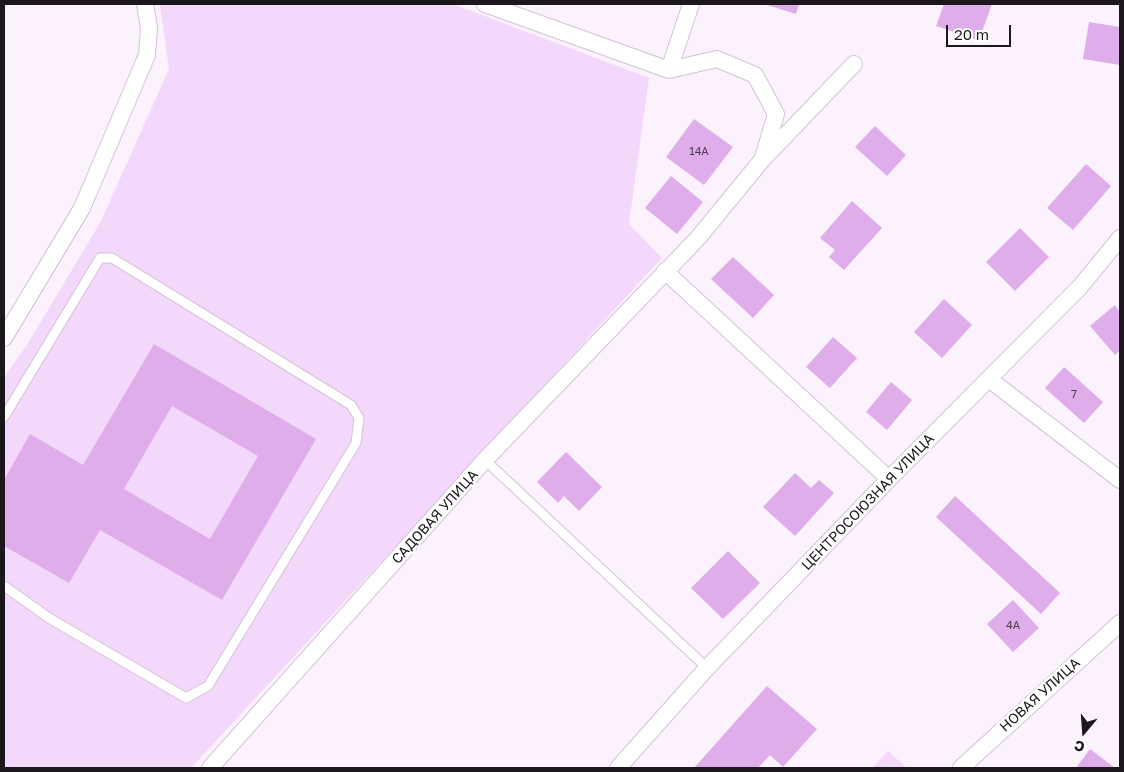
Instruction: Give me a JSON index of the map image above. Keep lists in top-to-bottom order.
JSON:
{
  "streets": {
    "street": ["ЦЕНТРОСОЮЗНАЯ УЛИЦА", "САДОВАЯ УЛИЦА", "НОВАЯ УЛИЦА"]
  },
  "house_numbers": ["14А", "7", "4А"],
  "scale_bar": "20 m",
  "north": "bottom"
}
